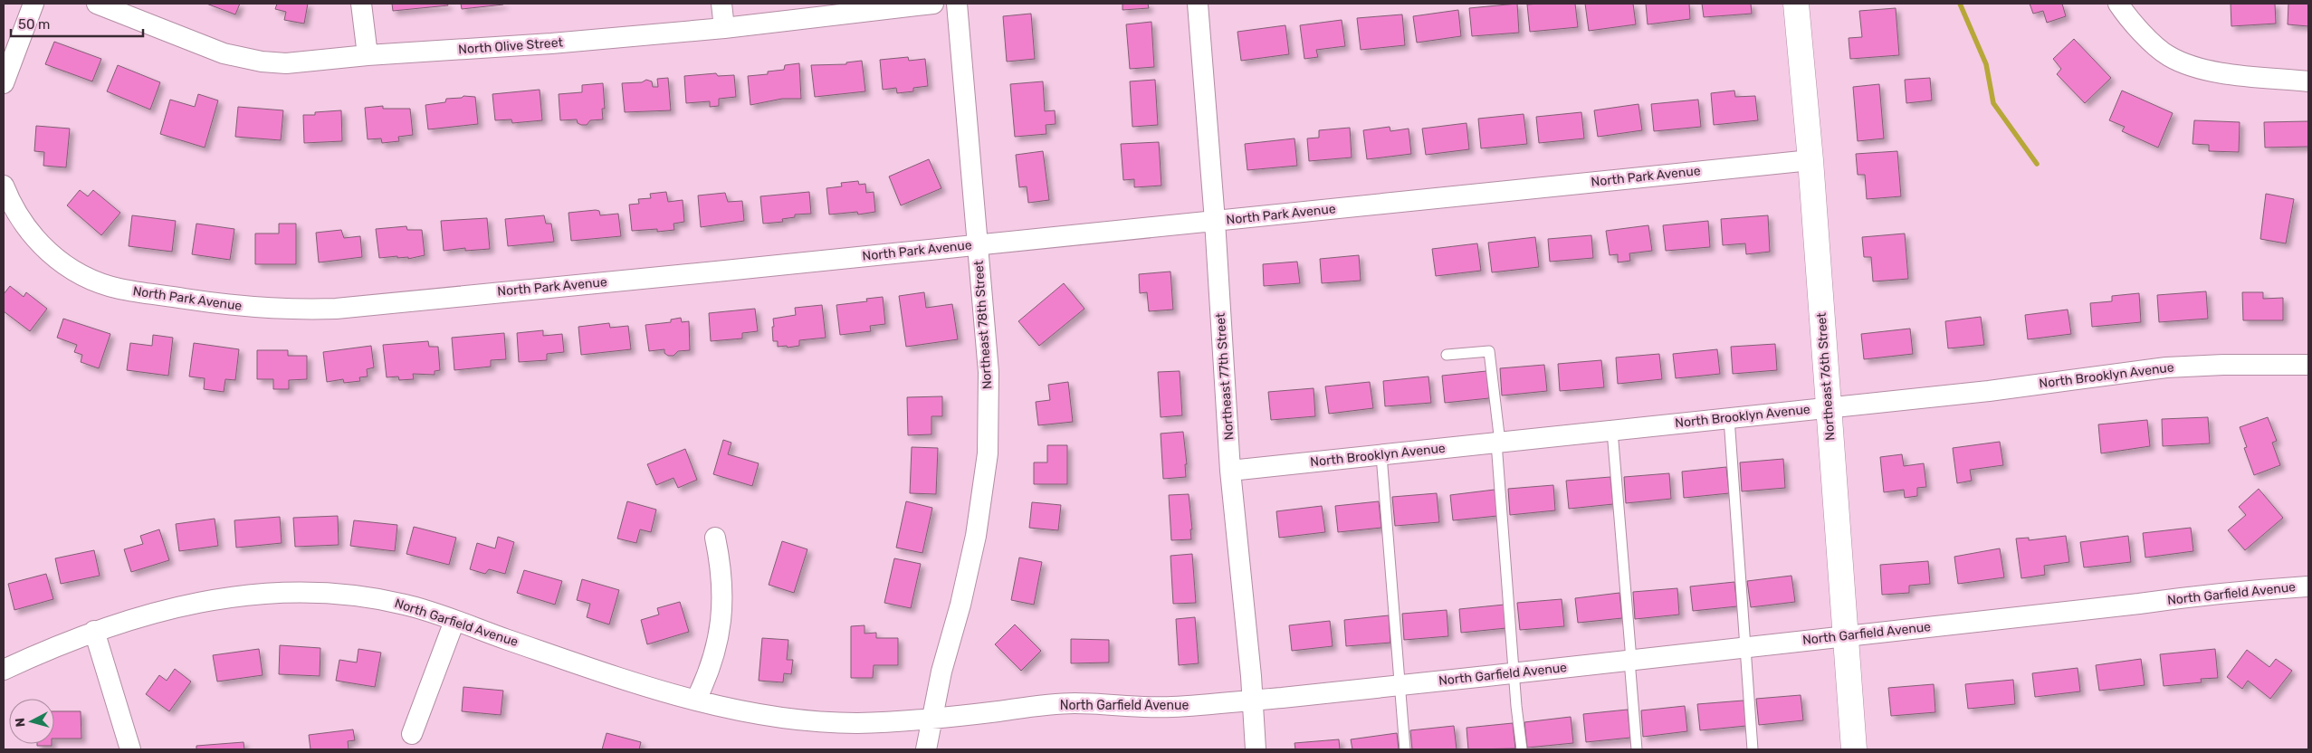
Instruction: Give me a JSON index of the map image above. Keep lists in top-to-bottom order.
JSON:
{
  "streets": {
    "street": [
      "North Olive Street",
      "North Park Avenue",
      "Northeast 78th Street",
      "North Brooklyn Avenue",
      "Northeast 77th Street",
      "Northeast 76th Street",
      "North Garfield Avenue"
    ]
  },
  "crossings": [
    ["North Park Avenue", "Northeast 78th Street"],
    ["North Park Avenue", "Northeast 77th Street"],
    ["North Park Avenue", "Northeast 76th Street"],
    ["Northeast 78th Street", "North Garfield Avenue"],
    ["North Brooklyn Avenue", "Northeast 77th Street"],
    ["North Brooklyn Avenue", "Northeast 76th Street"],
    ["Northeast 77th Street", "North Garfield Avenue"],
    ["Northeast 76th Street", "North Garfield Avenue"]
  ],
  "scale_bar": "50 m",
  "north": "left"
}
